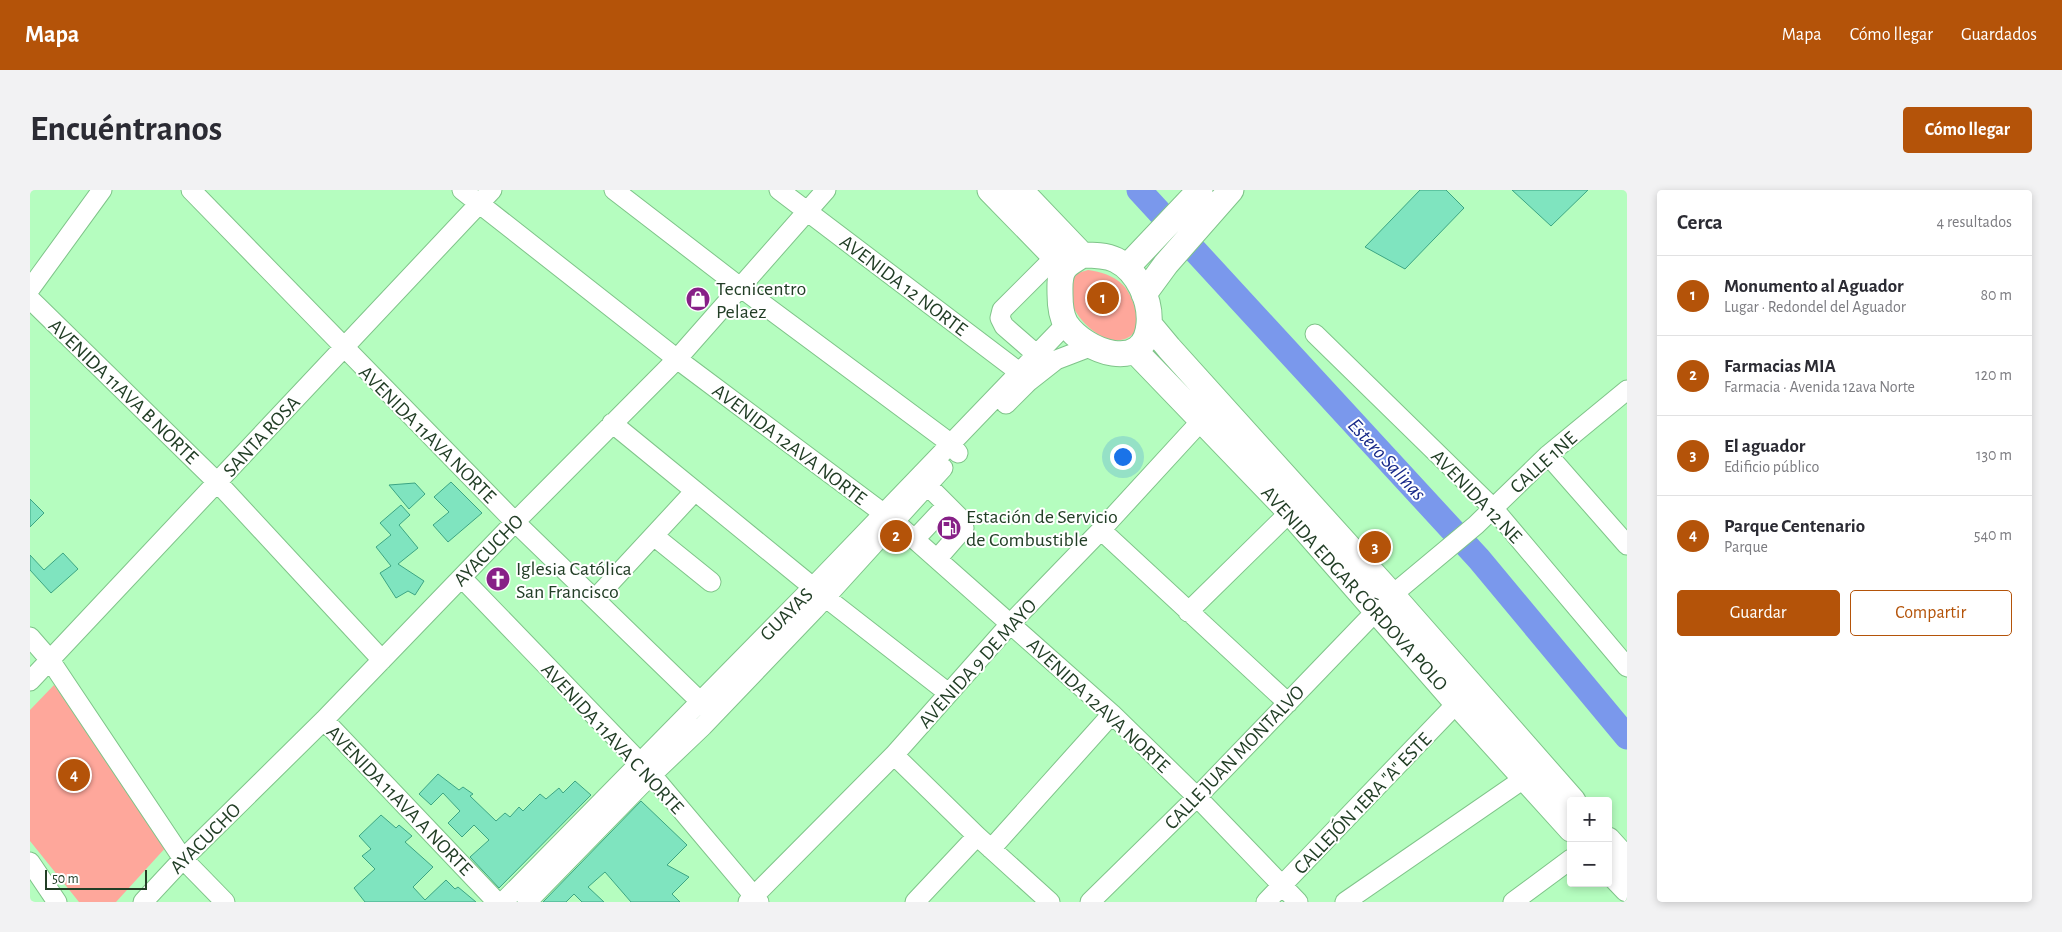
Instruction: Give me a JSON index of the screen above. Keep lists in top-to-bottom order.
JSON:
{
  "streets": {
    "main road": ["AVENIDA EDGAR CÓRDOVA POLO"],
    "street": [
      "AVENIDA 12 NORTE",
      "AVENIDA 11AVA B NORTE",
      "AVENIDA 11AVA NORTE",
      "SANTA ROSA",
      "AVENIDA 12AVA NORTE",
      "CALLE 1NE",
      "AVENIDA 12 NE",
      "AYACUCHO",
      "GUAYAS",
      "AVENIDA 9 DE MAYO",
      "AVENIDA 11AVA C NORTE",
      "CALLE JUAN MONTALVO",
      "AVENIDA 11AVA A NORTE",
      "CALLEJÓN 1ERA \"A\" ESTE"
    ]
  },
  "crossings": [
    ["AVENIDA 12 NORTE", "AYACUCHO"],
    ["AVENIDA 12 NORTE", "GUAYAS"],
    ["AVENIDA 11AVA B NORTE", "SANTA ROSA"],
    ["AVENIDA 11AVA B NORTE", "AYACUCHO"],
    ["AVENIDA 11AVA NORTE", "SANTA ROSA"],
    ["AVENIDA 11AVA NORTE", "AYACUCHO"],
    ["AVENIDA 11AVA NORTE", "GUAYAS"],
    ["SANTA ROSA", "AVENIDA 12AVA NORTE"],
    ["AVENIDA 12AVA NORTE", "AYACUCHO"],
    ["AVENIDA 12AVA NORTE", "GUAYAS"],
    ["AVENIDA 12AVA NORTE", "AVENIDA 9 DE MAYO"],
    ["AVENIDA 12AVA NORTE", "CALLE JUAN MONTALVO"],
    ["AVENIDA 12AVA NORTE", "CALLEJÓN 1ERA \"A\" ESTE"],
    ["CALLE 1NE", "AVENIDA 12 NE"],
    ["CALLE 1NE", "AVENIDA EDGAR CÓRDOVA POLO"],
    ["CALLE 1NE", "CALLE JUAN MONTALVO"],
    ["AYACUCHO", "AVENIDA 11AVA C NORTE"],
    ["AYACUCHO", "AVENIDA 11AVA A NORTE"],
    ["AVENIDA EDGAR CÓRDOVA POLO", "GUAYAS"],
    ["AVENIDA EDGAR CÓRDOVA POLO", "AVENIDA 9 DE MAYO"],
    ["AVENIDA EDGAR CÓRDOVA POLO", "CALLE JUAN MONTALVO"],
    ["AVENIDA EDGAR CÓRDOVA POLO", "CALLEJÓN 1ERA \"A\" ESTE"],
    ["GUAYAS", "AVENIDA 11AVA C NORTE"],
    ["AVENIDA 9 DE MAYO", "AVENIDA 11AVA C NORTE"]
  ],
  "water": ["Estero Salinas"],
  "places": {
    "shop": ["Tecnicentro Pelaez"],
    "fuel station": ["Estación de Servicio de Combustible"],
    "church": ["Iglesia Católica San Francisco"]
  },
  "scale_bar": "50 m",
  "page": {
    "header": "Mapa",
    "nav": ["Mapa", "Cómo llegar", "Guardados"],
    "buttons": [
      "Cómo llegar",
      ["Guardar", "Compartir"]
    ],
    "title": "Encuéntranos",
    "heading": ["Cerca", "4 resultados"],
    "list": [
      {
        "mark": "1",
        "name": "Monumento al Aguador",
        "note": "Lugar · Redondel del Aguador",
        "value": "80 m"
      },
      {
        "mark": "2",
        "name": "Farmacias MIA",
        "note": "Farmacia · Avenida 12ava Norte",
        "value": "120 m"
      },
      {
        "mark": "3",
        "name": "El aguador",
        "note": "Edificio público",
        "value": "130 m"
      },
      {
        "mark": "4",
        "name": "Parque Centenario",
        "note": "Parque",
        "value": "540 m"
      }
    ],
    "pins": [
      "1",
      "2",
      "3",
      "4"
    ],
    "map_buttons": ["+", "−"],
    "scale": "50 m"
  }
}
